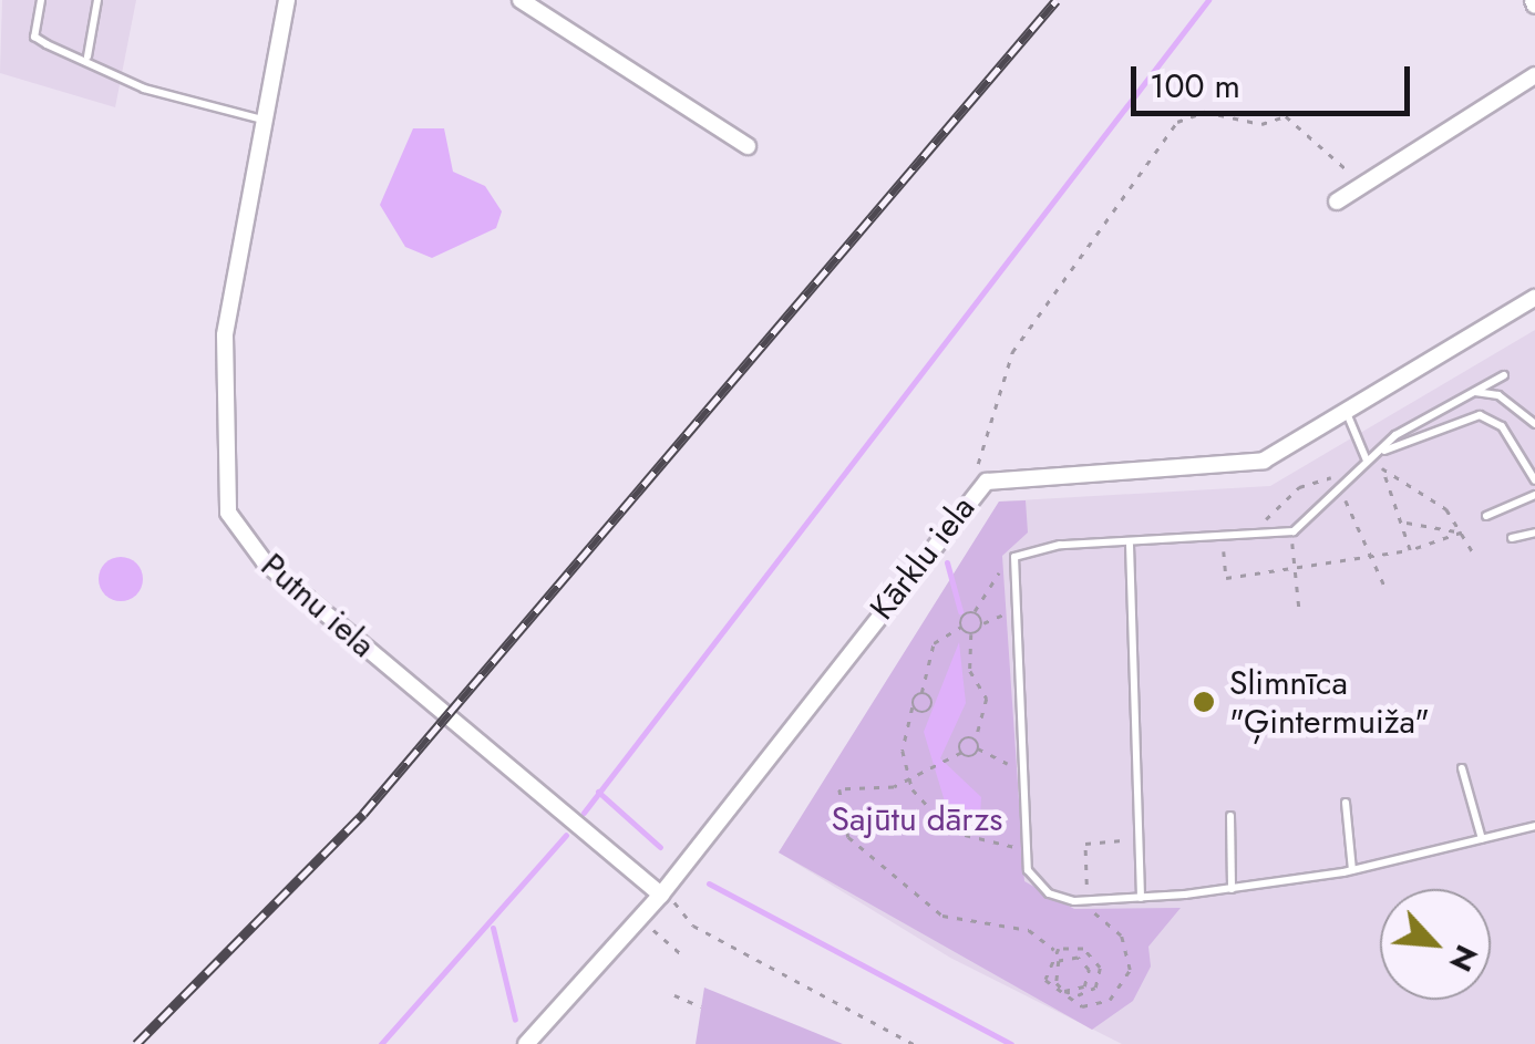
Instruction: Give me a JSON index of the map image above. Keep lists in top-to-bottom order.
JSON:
{
  "streets": {
    "street": ["Kārklu iela", "Putnu iela"]
  },
  "crossings": [
    ["Kārklu iela", "Putnu iela"]
  ],
  "parks": ["Sajūtu dārzs"],
  "places": ["Slimnīca \"Ģintermuiža\""],
  "scale_bar": "100 m",
  "north": "bottom right"
}
